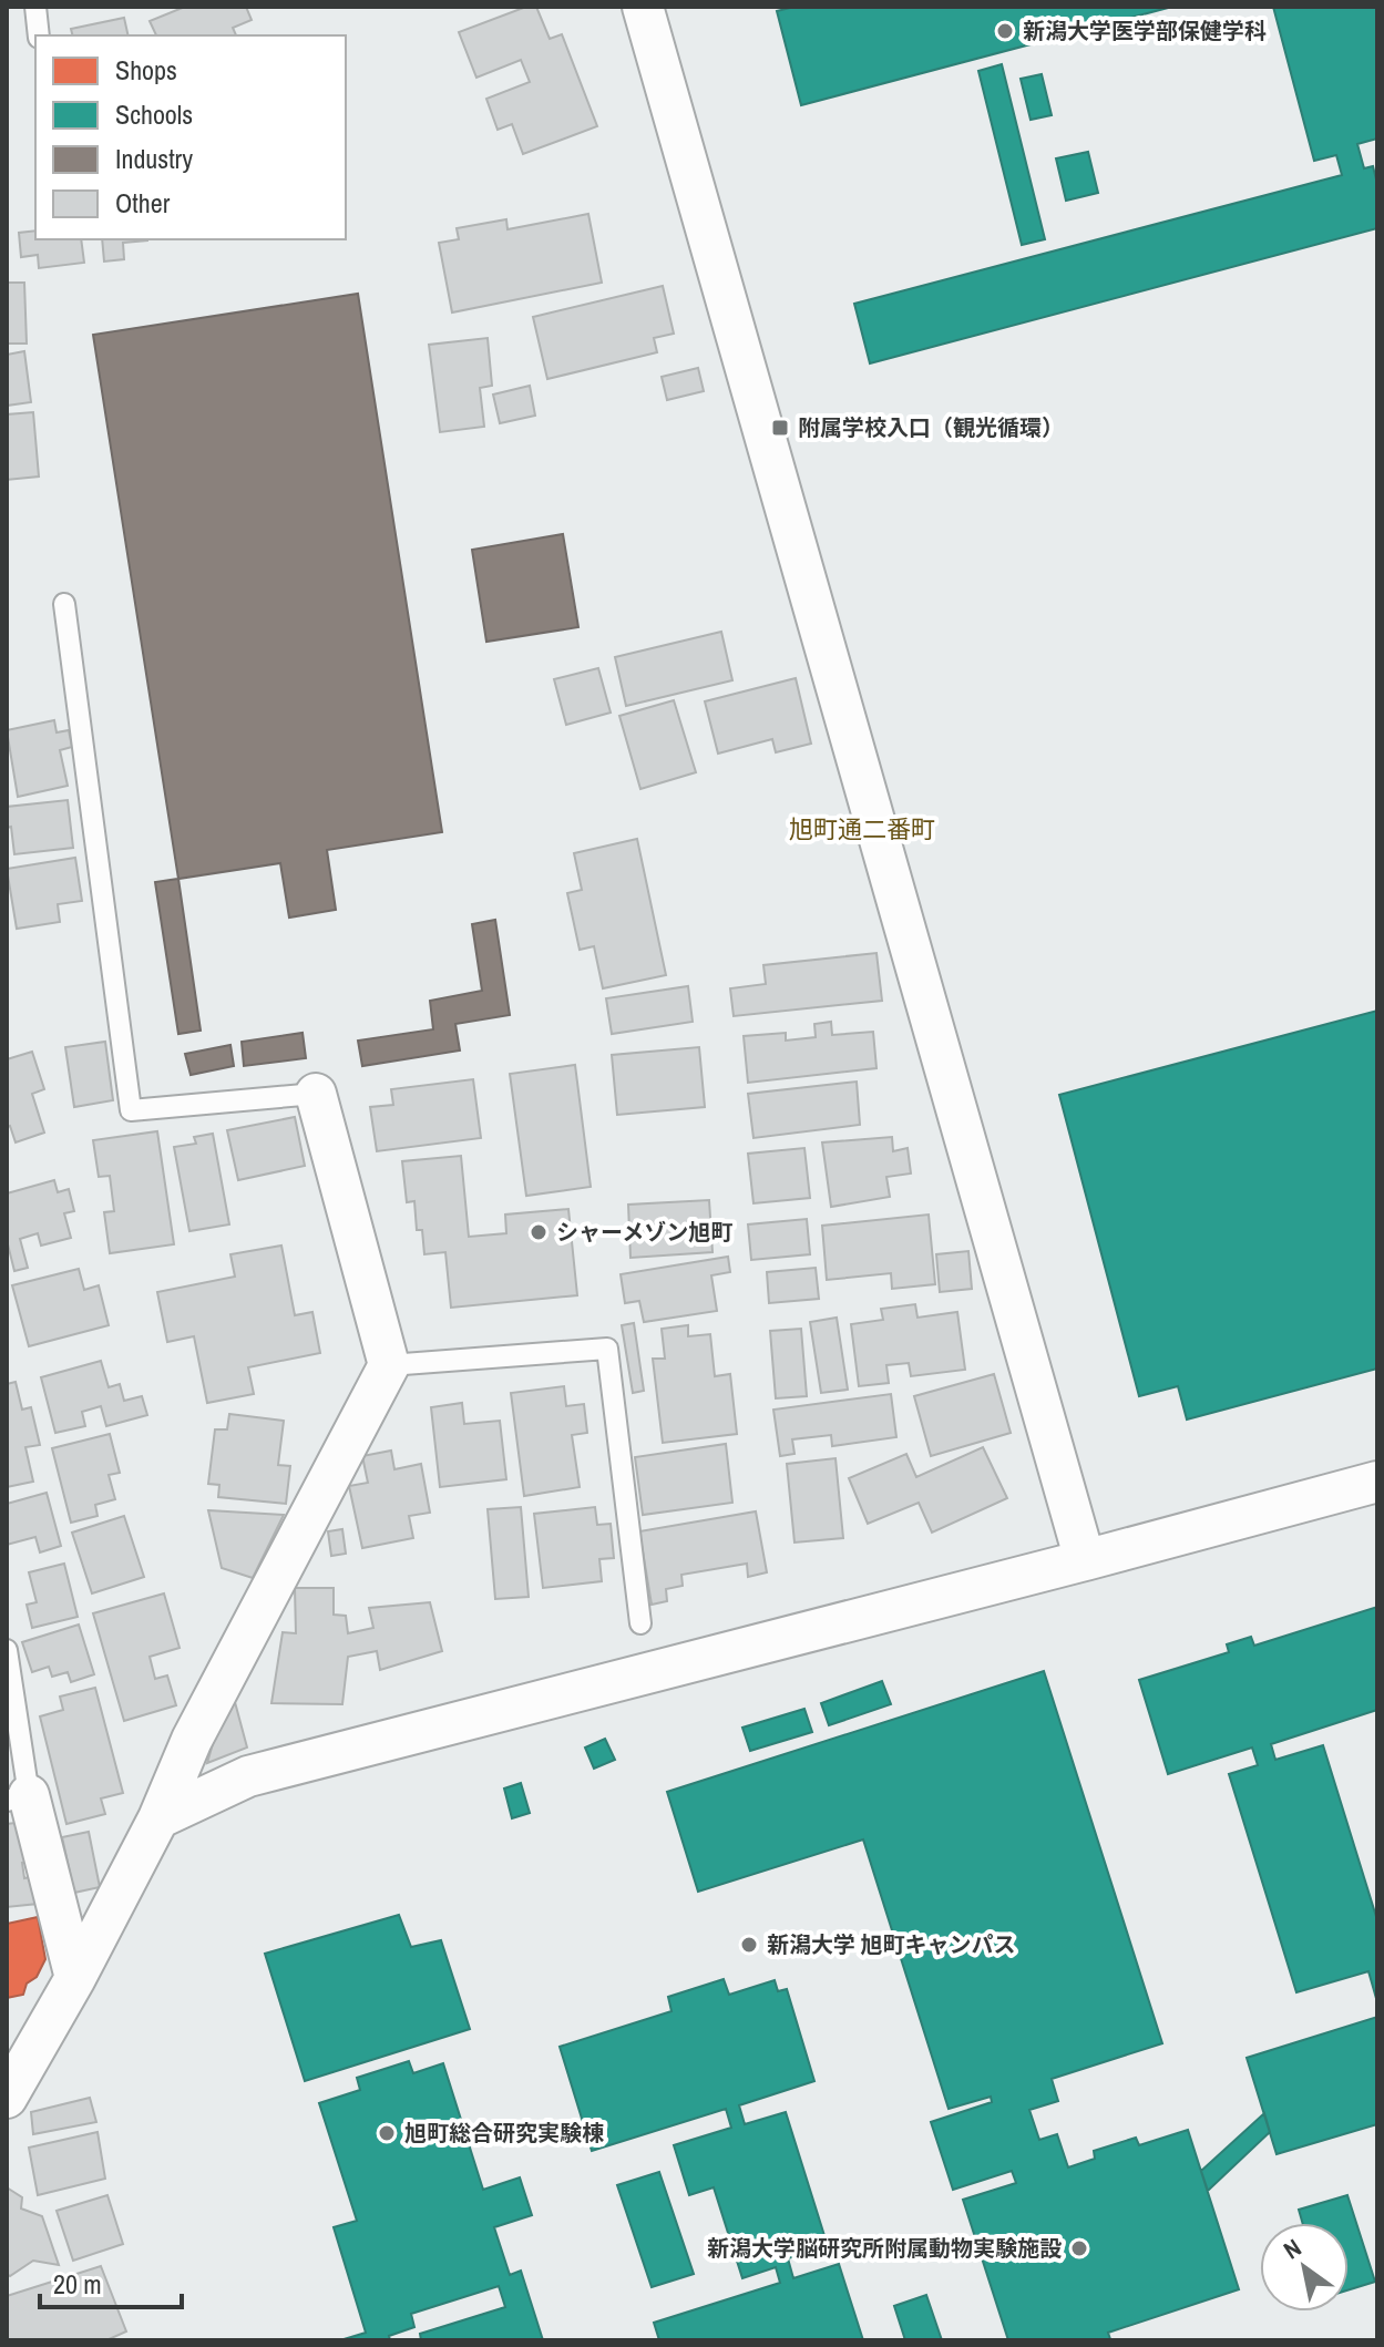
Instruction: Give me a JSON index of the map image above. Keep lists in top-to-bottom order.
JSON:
{
  "districts": ["旭町通二番町"],
  "places": {
    "other": [
      "新潟大学医学部保健学科",
      "シャーメゾン旭町",
      "新潟大学 旭町キャンパス",
      "旭町総合研究実験棟",
      "新潟大学脳研究所附属動物実験施設"
    ],
    "transit": ["附属学校入口（観光循環）"]
  },
  "legend": [
    "Shops",
    "Schools",
    "Industry",
    "Other"
  ],
  "scale_bar": "20 m",
  "north": "top left"
}
